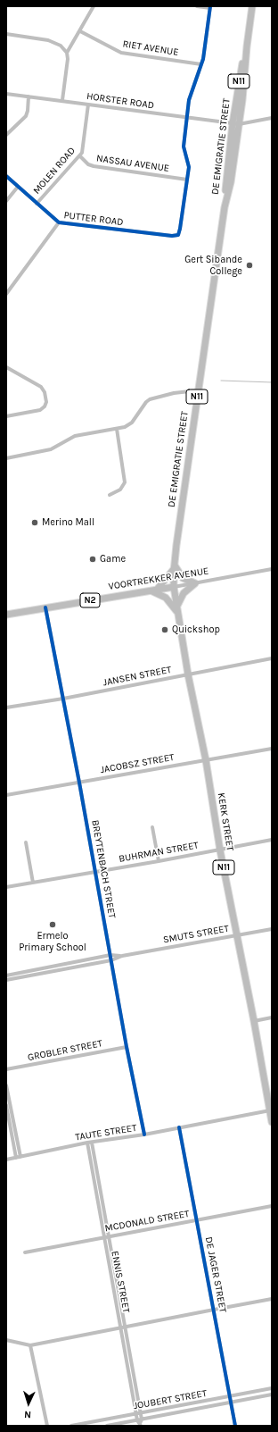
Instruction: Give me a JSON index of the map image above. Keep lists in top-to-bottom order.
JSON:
{
  "streets": {
    "highway": [
      "N11",
      "DE EMIGRATIE STREET",
      "VOORTREKKER AVENUE",
      "N2",
      "KERK STREET"
    ],
    "street": [
      "RIET AVENUE",
      "HORSTER ROAD",
      "NASSAU AVENUE",
      "MOLEN ROAD",
      "PUTTER ROAD",
      "JANSEN STREET",
      "JACOBSZ STREET",
      "BUHRMAN STREET",
      "BREYTENBACH STREET",
      "SMUTS STREET",
      "GROBLER STREET",
      "TAUTE STREET",
      "MCDONALD STREET",
      "DE JAGER STREET",
      "ENNIS STREET",
      "JOUBERT STREET"
    ]
  },
  "crossings": [
    ["HORSTER ROAD", "DE EMIGRATIE STREET"],
    ["HORSTER ROAD", "MOLEN ROAD"],
    ["DE EMIGRATIE STREET", "VOORTREKKER AVENUE"],
    ["DE EMIGRATIE STREET", "KERK STREET"],
    ["NASSAU AVENUE", "MOLEN ROAD"],
    ["NASSAU AVENUE", "PUTTER ROAD"],
    ["MOLEN ROAD", "PUTTER ROAD"],
    ["VOORTREKKER AVENUE", "KERK STREET"],
    ["VOORTREKKER AVENUE", "BREYTENBACH STREET"],
    ["JANSEN STREET", "KERK STREET"],
    ["JANSEN STREET", "BREYTENBACH STREET"],
    ["JACOBSZ STREET", "KERK STREET"],
    ["JACOBSZ STREET", "BREYTENBACH STREET"],
    ["KERK STREET", "BUHRMAN STREET"],
    ["KERK STREET", "SMUTS STREET"],
    ["KERK STREET", "TAUTE STREET"],
    ["BUHRMAN STREET", "BREYTENBACH STREET"],
    ["BREYTENBACH STREET", "SMUTS STREET"],
    ["BREYTENBACH STREET", "GROBLER STREET"],
    ["BREYTENBACH STREET", "TAUTE STREET"],
    ["TAUTE STREET", "DE JAGER STREET"],
    ["TAUTE STREET", "ENNIS STREET"],
    ["MCDONALD STREET", "DE JAGER STREET"],
    ["MCDONALD STREET", "ENNIS STREET"],
    ["DE JAGER STREET", "JOUBERT STREET"],
    ["ENNIS STREET", "JOUBERT STREET"]
  ],
  "places": [
    "Gert Sibande College",
    "Merino Mall",
    "Game",
    "Quickshop",
    "Ermelo Primary School"
  ],
  "north": "bottom"
}
